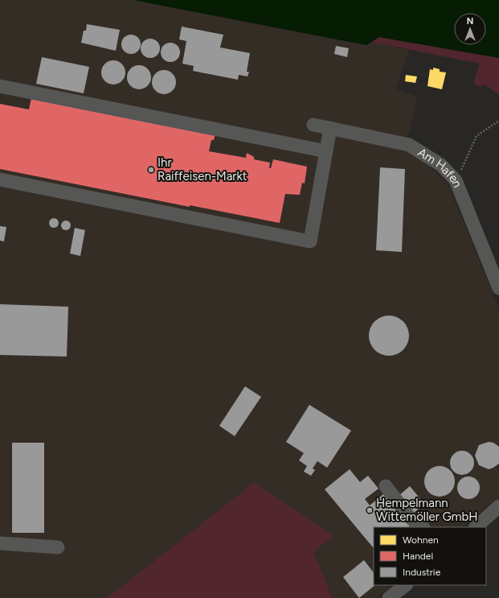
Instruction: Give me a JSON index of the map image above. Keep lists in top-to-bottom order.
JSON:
{
  "streets": {
    "street": ["Am Hafen"]
  },
  "places": ["Ihr Raiffeisen-Markt", "Hempelmann Wittemöller GmbH"],
  "legend": ["Wohnen", "Handel", "Industrie"],
  "north": "top"
}
